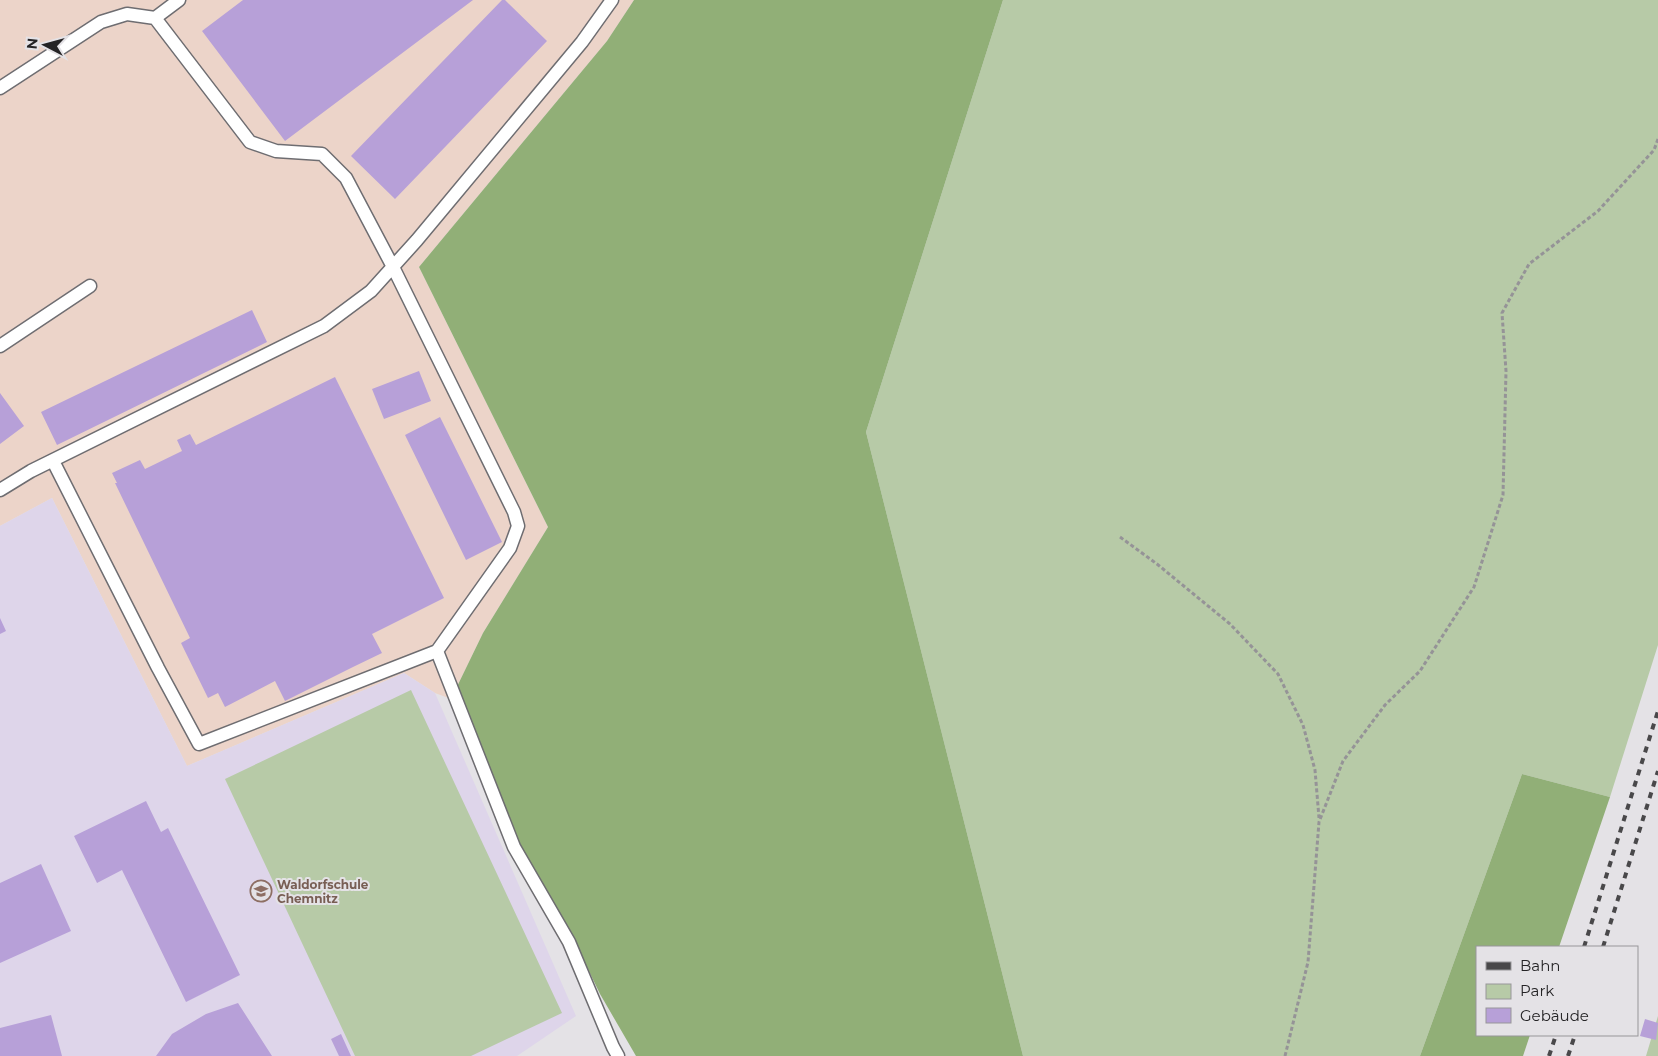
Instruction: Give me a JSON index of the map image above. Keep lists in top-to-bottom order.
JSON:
{
  "places": {
    "school or university": ["Waldorfschule Chemnitz"]
  },
  "legend": ["Bahn", "Park", "Gebäude"],
  "north": "left"
}
